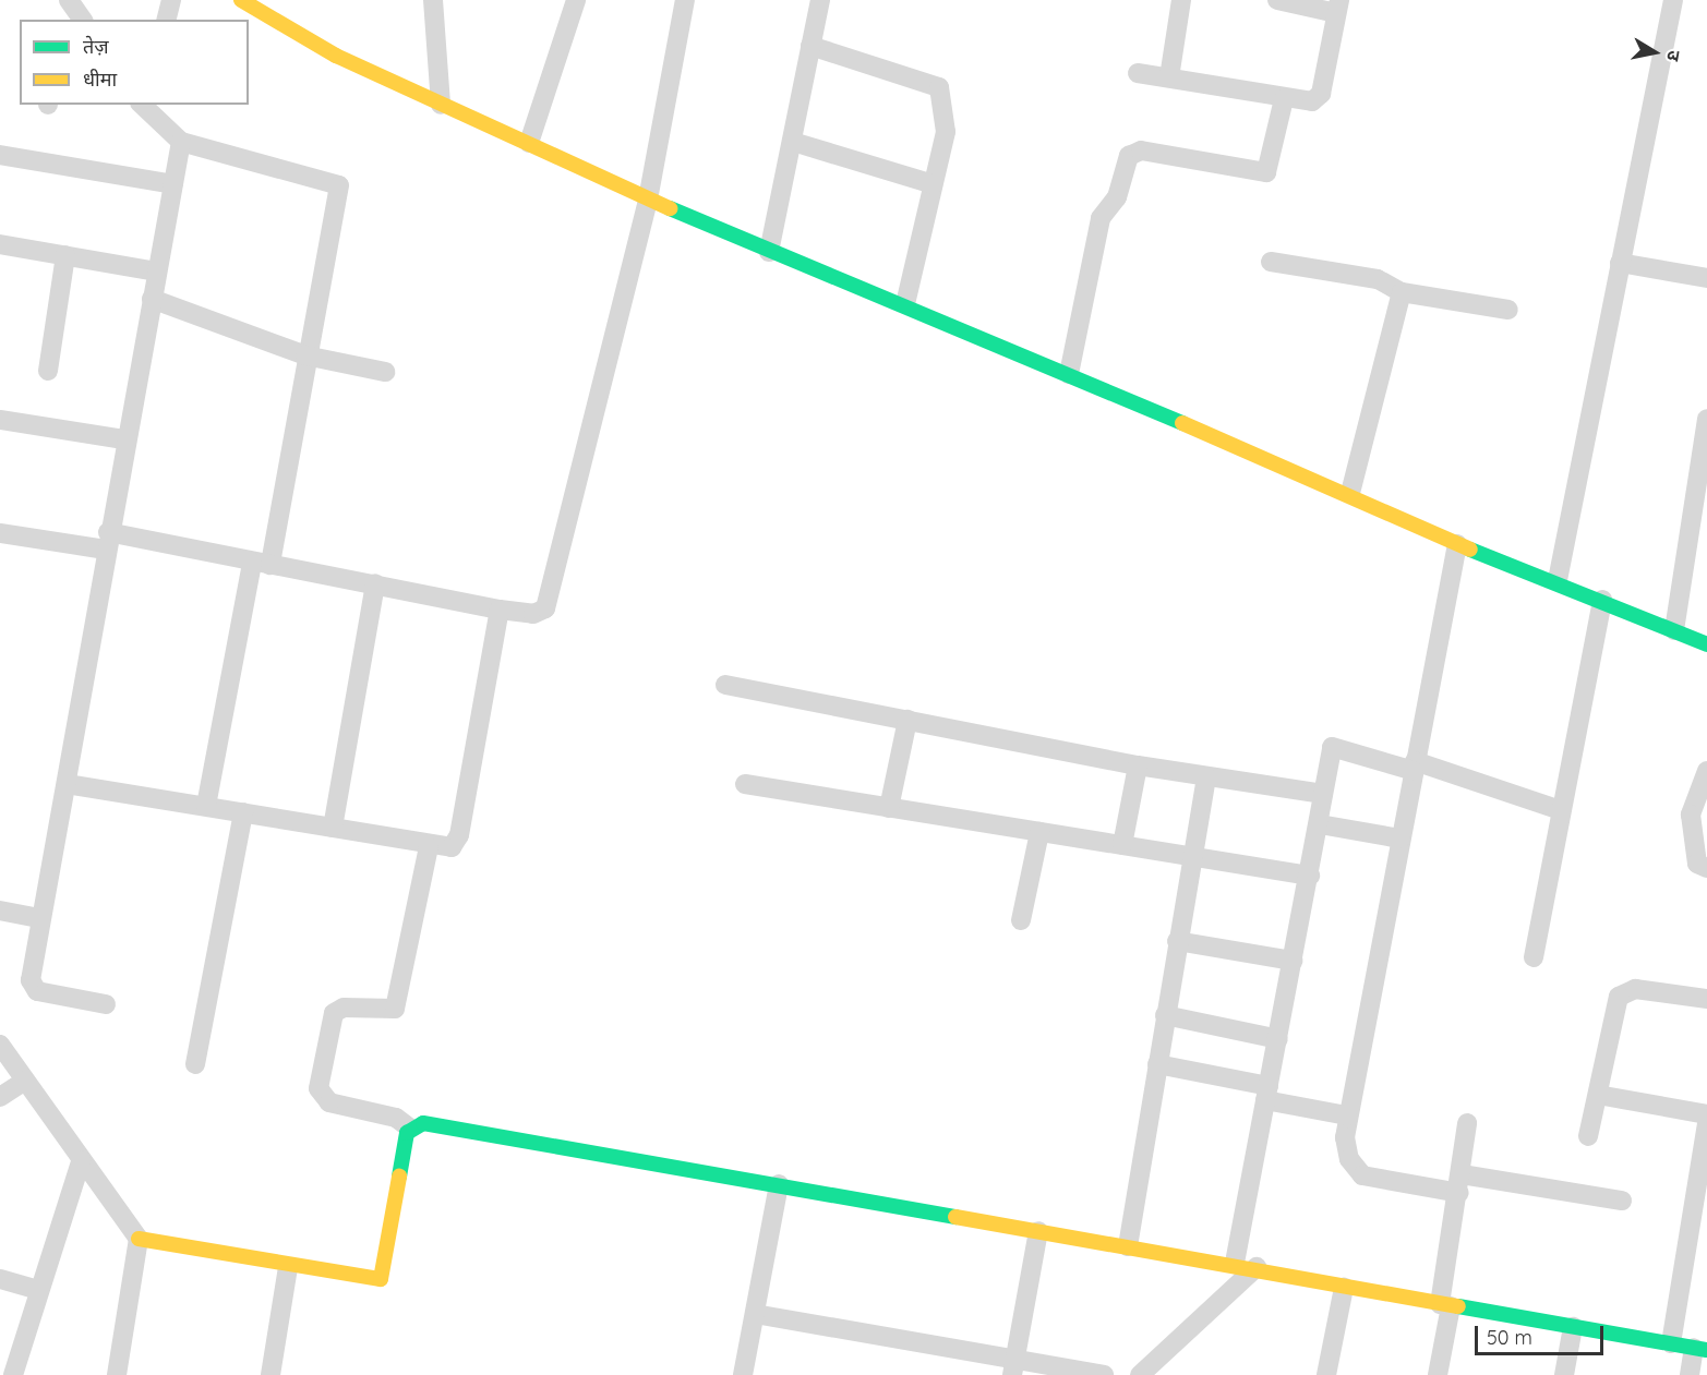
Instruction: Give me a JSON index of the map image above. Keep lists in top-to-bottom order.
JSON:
{
  "legend": ["तेज़", "धीमा"],
  "scale_bar": "50 m",
  "north": "right"
}
